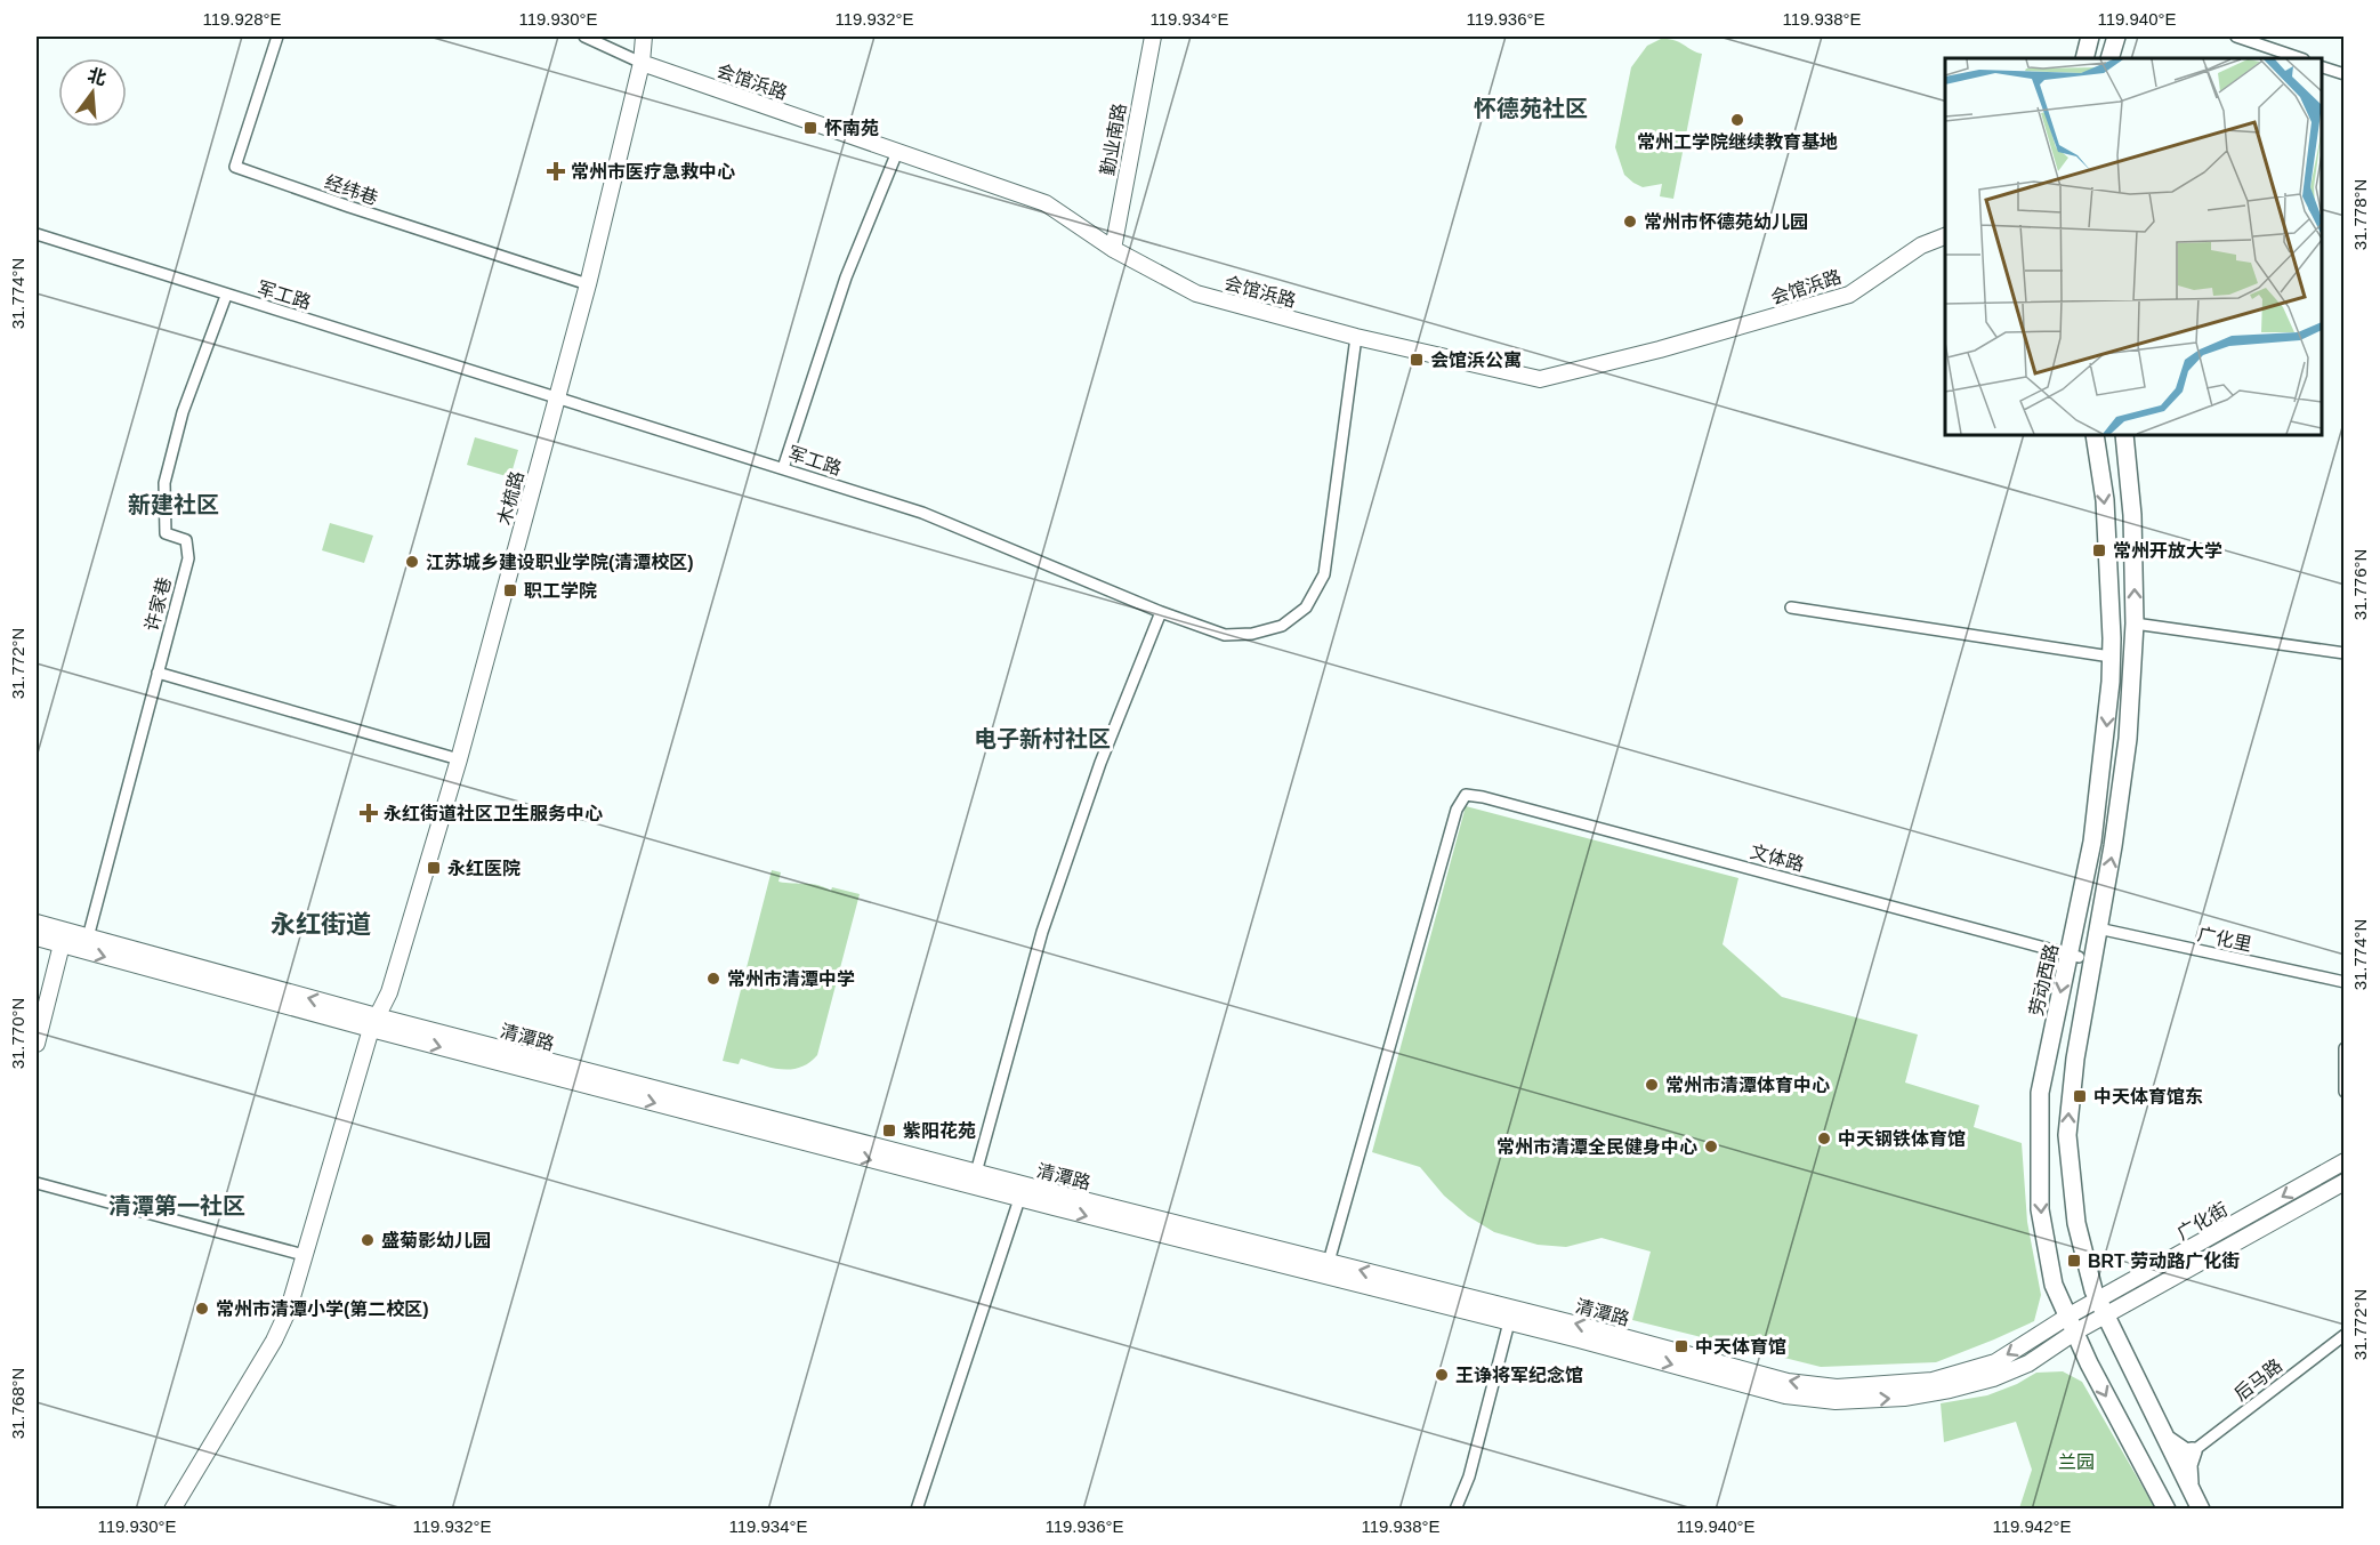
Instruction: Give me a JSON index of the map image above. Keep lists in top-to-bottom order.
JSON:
{
  "streets": {
    "main road": [
      "会馆浜路",
      "勤业南路",
      "木梳路",
      "劳动西路",
      "清潭路",
      "广化街"
    ],
    "street": [
      "经纬巷",
      "军工路",
      "许家巷",
      "文体路",
      "广化里",
      "后马路"
    ]
  },
  "crossings": [
    ["会馆浜路", "勤业南路"],
    ["会馆浜路", "军工路"],
    ["会馆浜路", "木梳路"],
    ["经纬巷", "木梳路"],
    ["军工路", "木梳路"],
    ["军工路", "许家巷"],
    ["木梳路", "清潭路"],
    ["许家巷", "清潭路"],
    ["文体路", "劳动西路"],
    ["文体路", "清潭路"],
    ["劳动西路", "清潭路"],
    ["清潭路", "广化街"]
  ],
  "districts": [
    "怀德苑社区",
    "新建社区",
    "电子新村社区",
    "永红街道",
    "清潭第一社区"
  ],
  "parks": ["兰园"],
  "places": {
    "other": [
      "常州工学院继续教育基地",
      "常州市怀德苑幼儿园",
      "江苏城乡建设职业学院(清潭校区)",
      "常州市清潭中学",
      "常州市清潭体育中心",
      "中天钢铁体育馆",
      "常州市清潭全民健身中心",
      "盛菊影幼儿园",
      "常州市清潭小学(第二校区)",
      "王诤将军纪念馆"
    ],
    "transit": [
      "怀南苑",
      "会馆浜公寓",
      "常州开放大学",
      "职工学院",
      "永红医院",
      "中天体育馆东",
      "紫阳花苑",
      "BRT 劳动路广化街",
      "中天体育馆"
    ],
    "health": ["常州市医疗急救中心", "永红街道社区卫生服务中心"]
  },
  "north": "top",
  "coordinates": [
    "119.928°E",
    "119.930°E",
    "119.932°E",
    "119.934°E",
    "119.936°E",
    "119.938°E",
    "119.940°E",
    "31.778°N",
    "31.774°N",
    "31.776°N",
    "31.772°N",
    "31.770°N",
    "31.768°N",
    "119.942°E"
  ]
}
